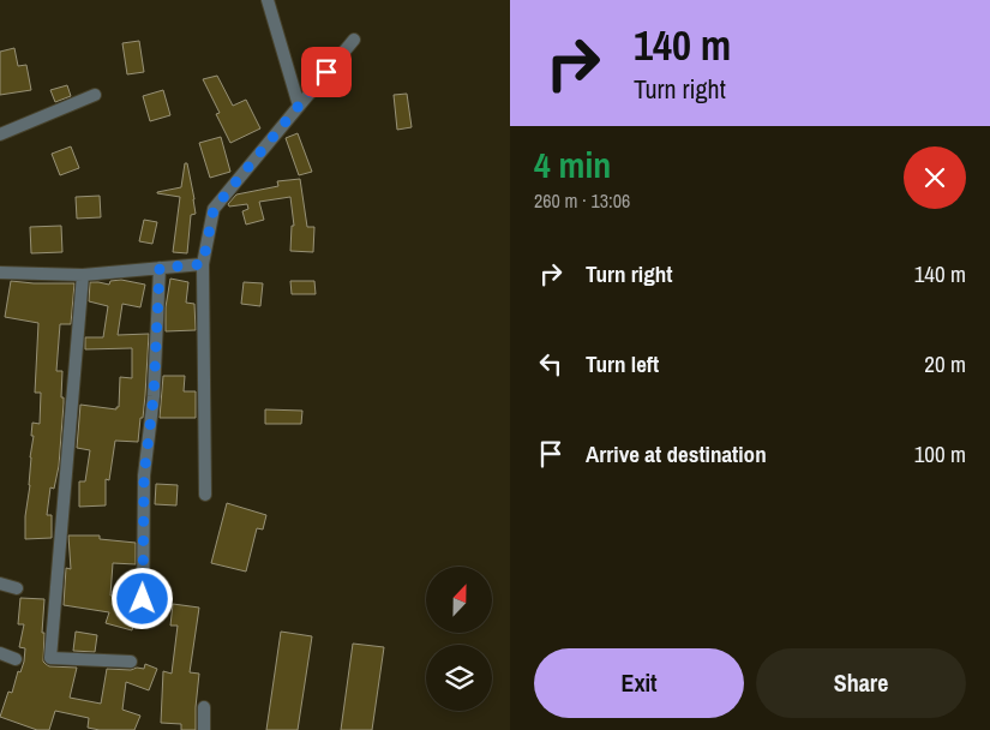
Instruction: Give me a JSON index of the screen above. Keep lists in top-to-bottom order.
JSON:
{
  "north": "top",
  "page": {
    "turn": ["140 m", "Turn right"],
    "heading": ["4 min", "260 m · 13:06"],
    "list": [
      {
        "name": "Turn right",
        "value": "140 m"
      },
      {
        "name": "Turn left",
        "value": "20 m"
      },
      {
        "name": "Arrive at destination",
        "value": "100 m"
      }
    ],
    "buttons": ["Exit", "Share"]
  }
}
